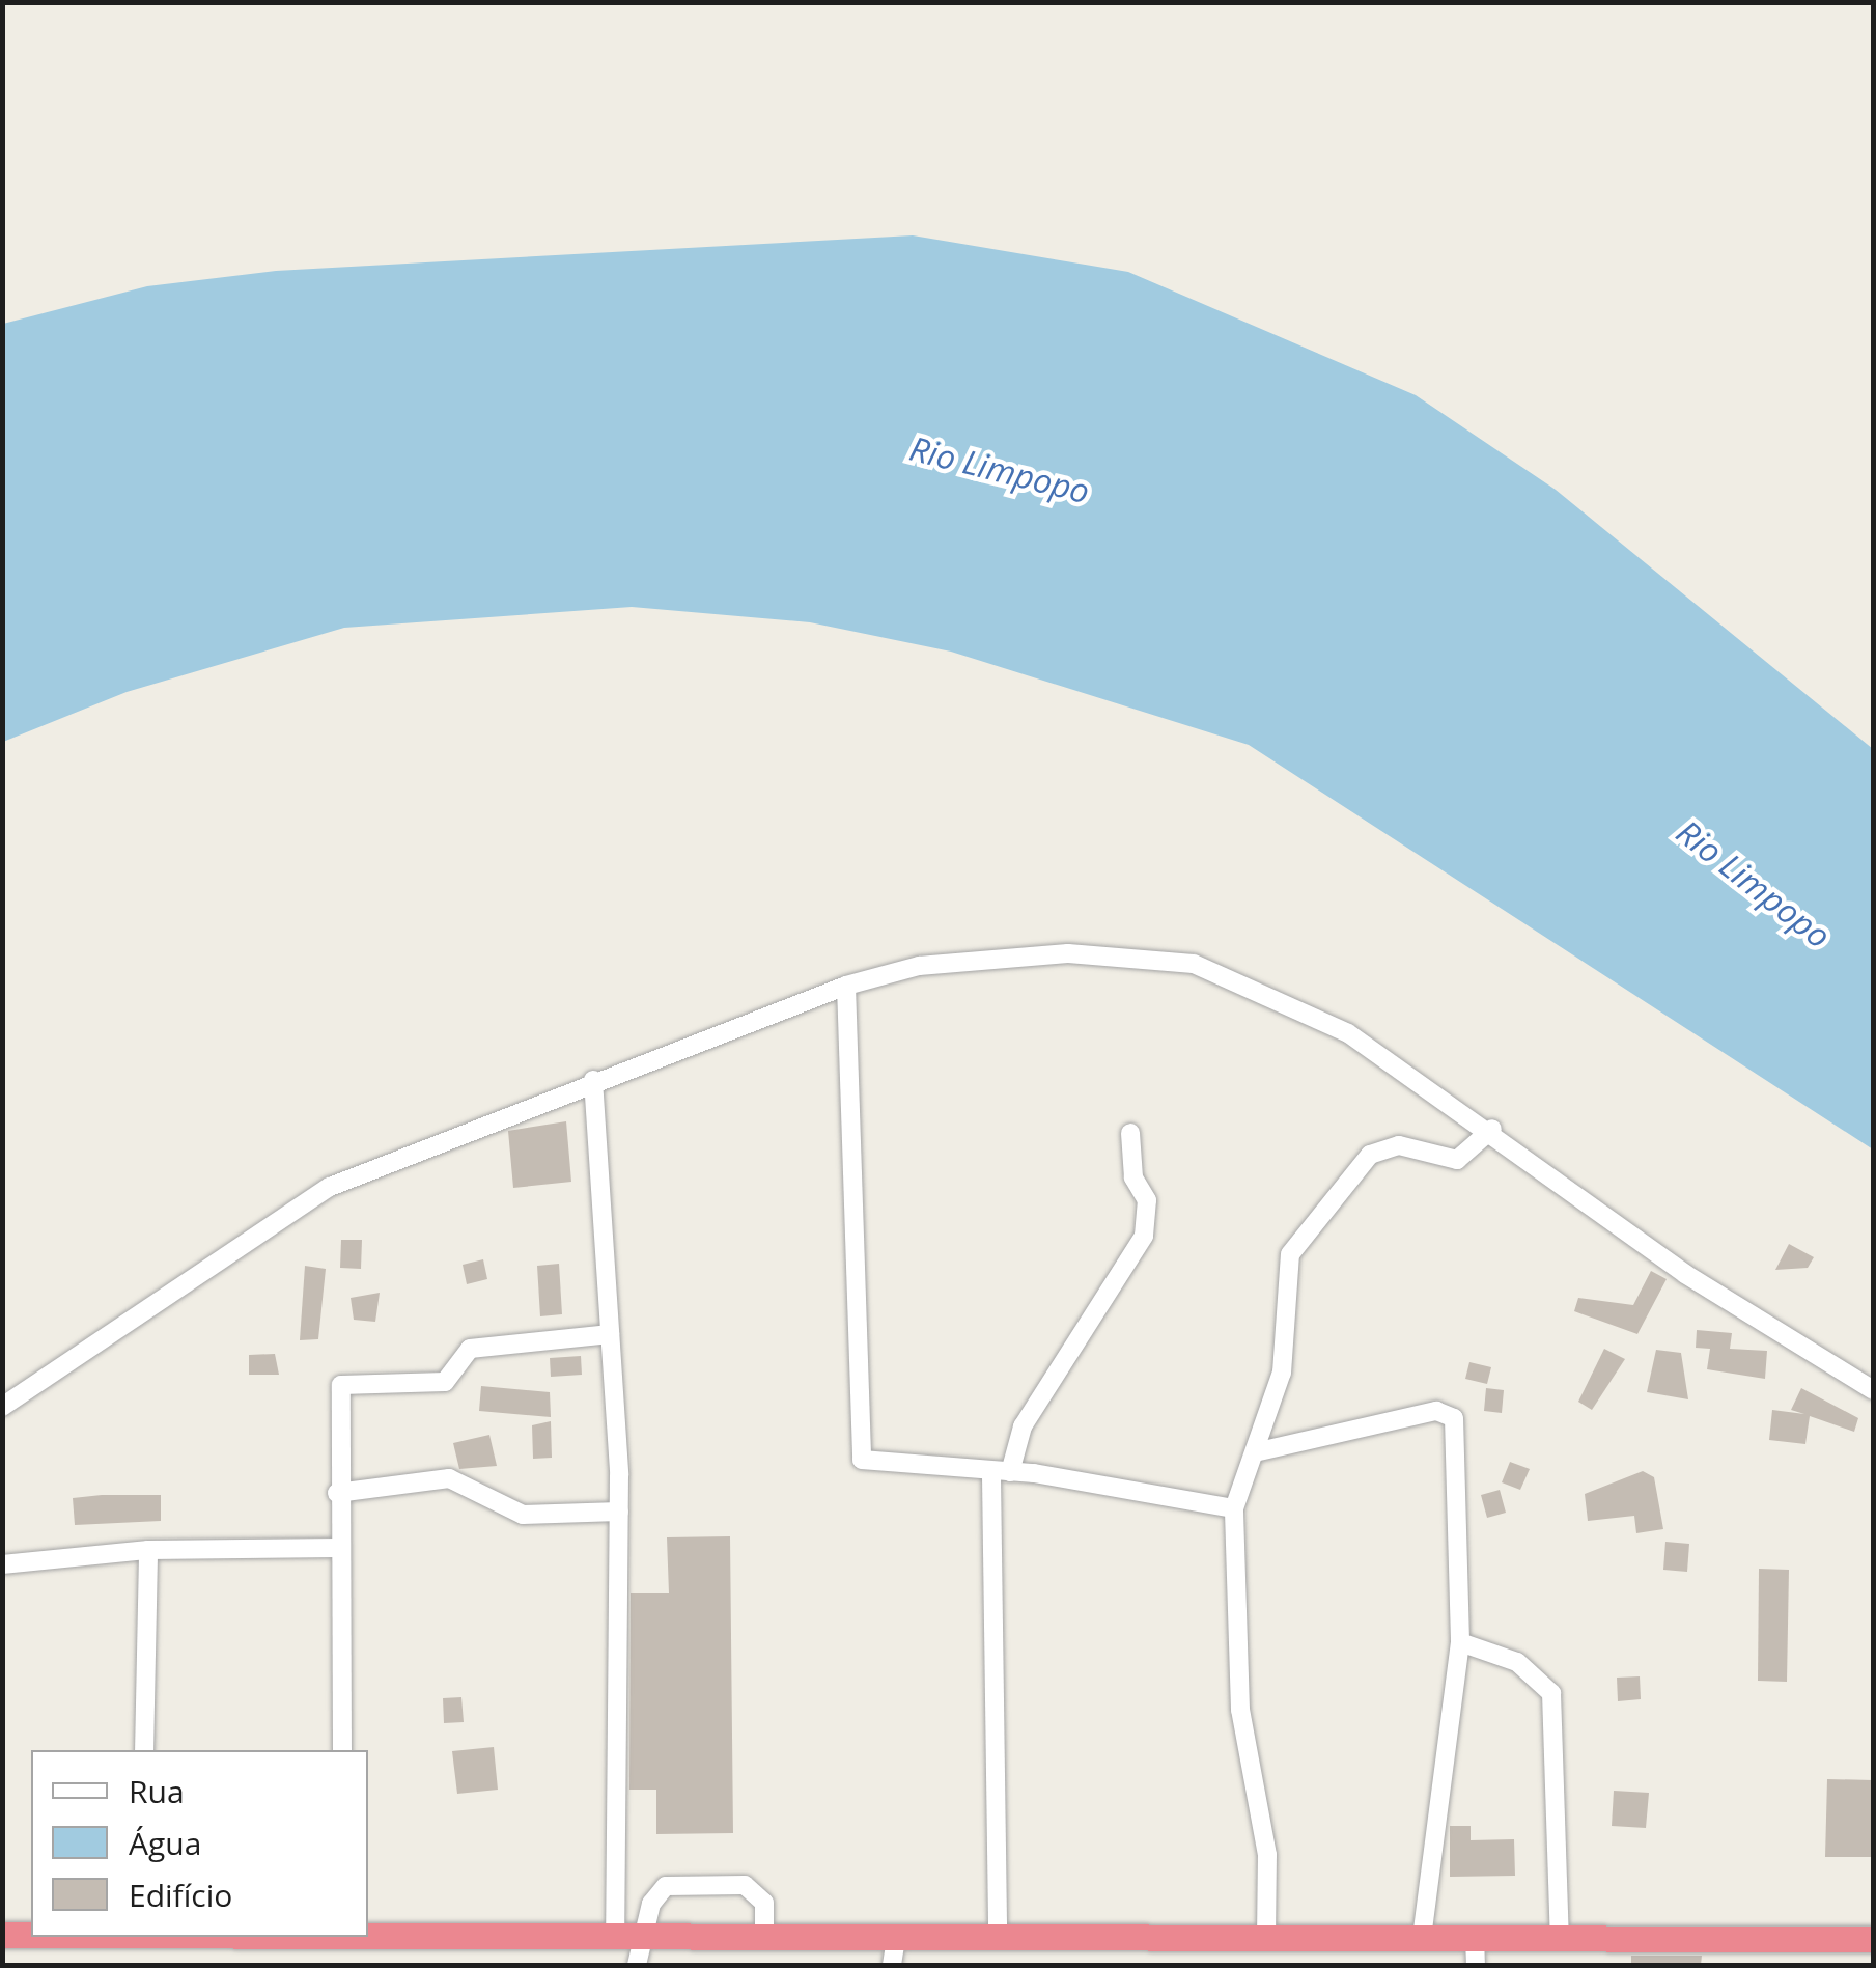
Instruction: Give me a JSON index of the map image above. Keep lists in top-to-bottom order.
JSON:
{
  "water": ["Rio Limpopo"],
  "legend": ["Rua", "Água", "Edifício"]
}
